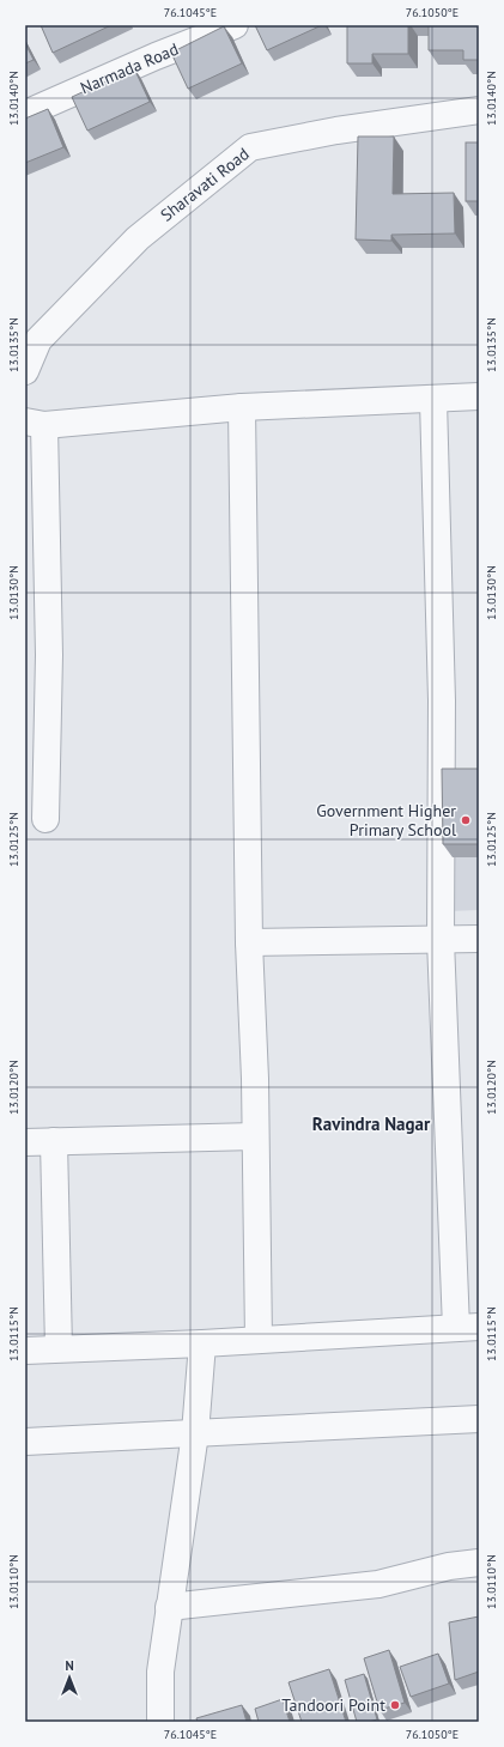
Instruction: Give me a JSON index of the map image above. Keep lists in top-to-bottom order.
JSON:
{
  "streets": {
    "street": ["Narmada Road", "Sharavati Road"]
  },
  "districts": ["Ravindra Nagar"],
  "places": ["Government Higher Primary School", "Tandoori Point"],
  "north": "top",
  "coordinates": [
    "76.1045°E",
    "76.1050°E",
    "13.0140°N",
    "13.0135°N",
    "13.0130°N",
    "13.0125°N",
    "13.0120°N",
    "13.0115°N",
    "13.0110°N"
  ]
}
